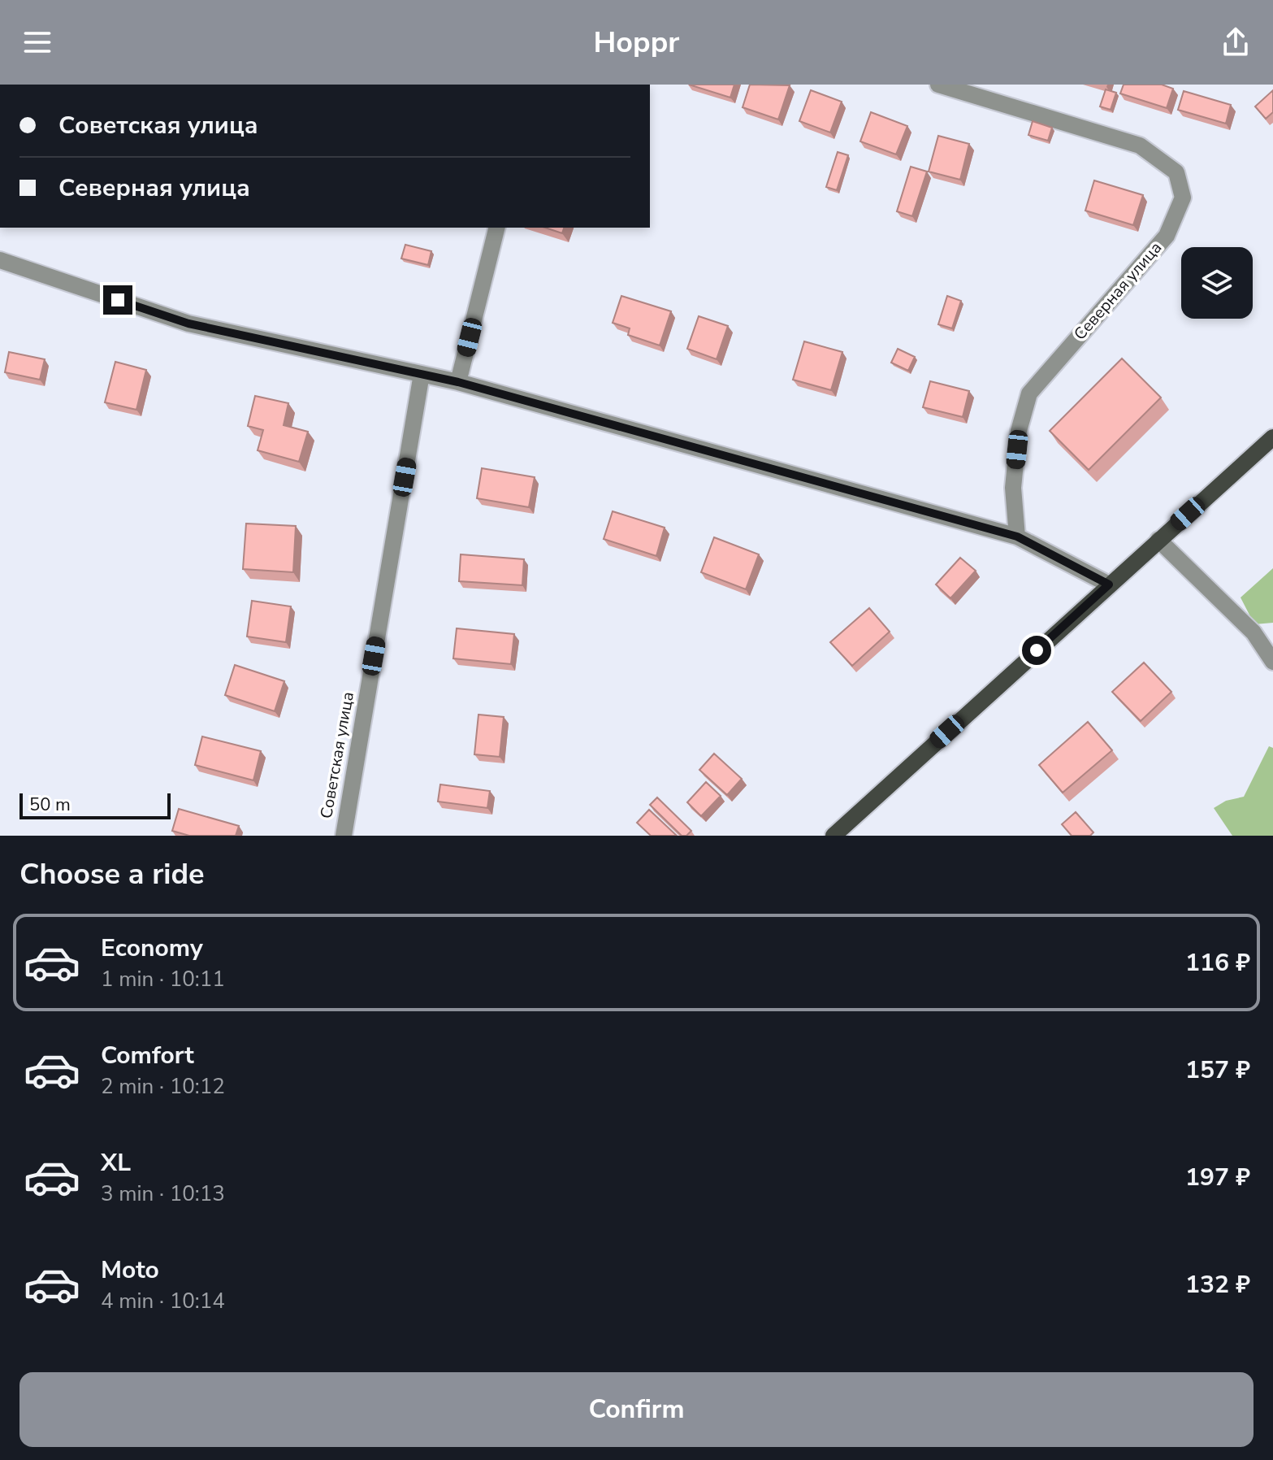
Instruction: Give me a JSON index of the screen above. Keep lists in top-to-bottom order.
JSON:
{
  "streets": {
    "street": ["Северная улица", "Советская улица"]
  },
  "scale_bar": "50 m",
  "page": {
    "header": "Hoppr",
    "banner": ["Советская улица", "Северная улица"],
    "scale": "50 m",
    "heading": "Choose a ride",
    "list": [
      {
        "name": "Economy",
        "note": "1 min · 10:11",
        "value": "116 ₽"
      },
      {
        "name": "Comfort",
        "note": "2 min · 10:12",
        "value": "157 ₽"
      },
      {
        "name": "XL",
        "note": "3 min · 10:13",
        "value": "197 ₽"
      },
      {
        "name": "Moto",
        "note": "4 min · 10:14",
        "value": "132 ₽"
      }
    ],
    "buttons": "Confirm"
  }
}
